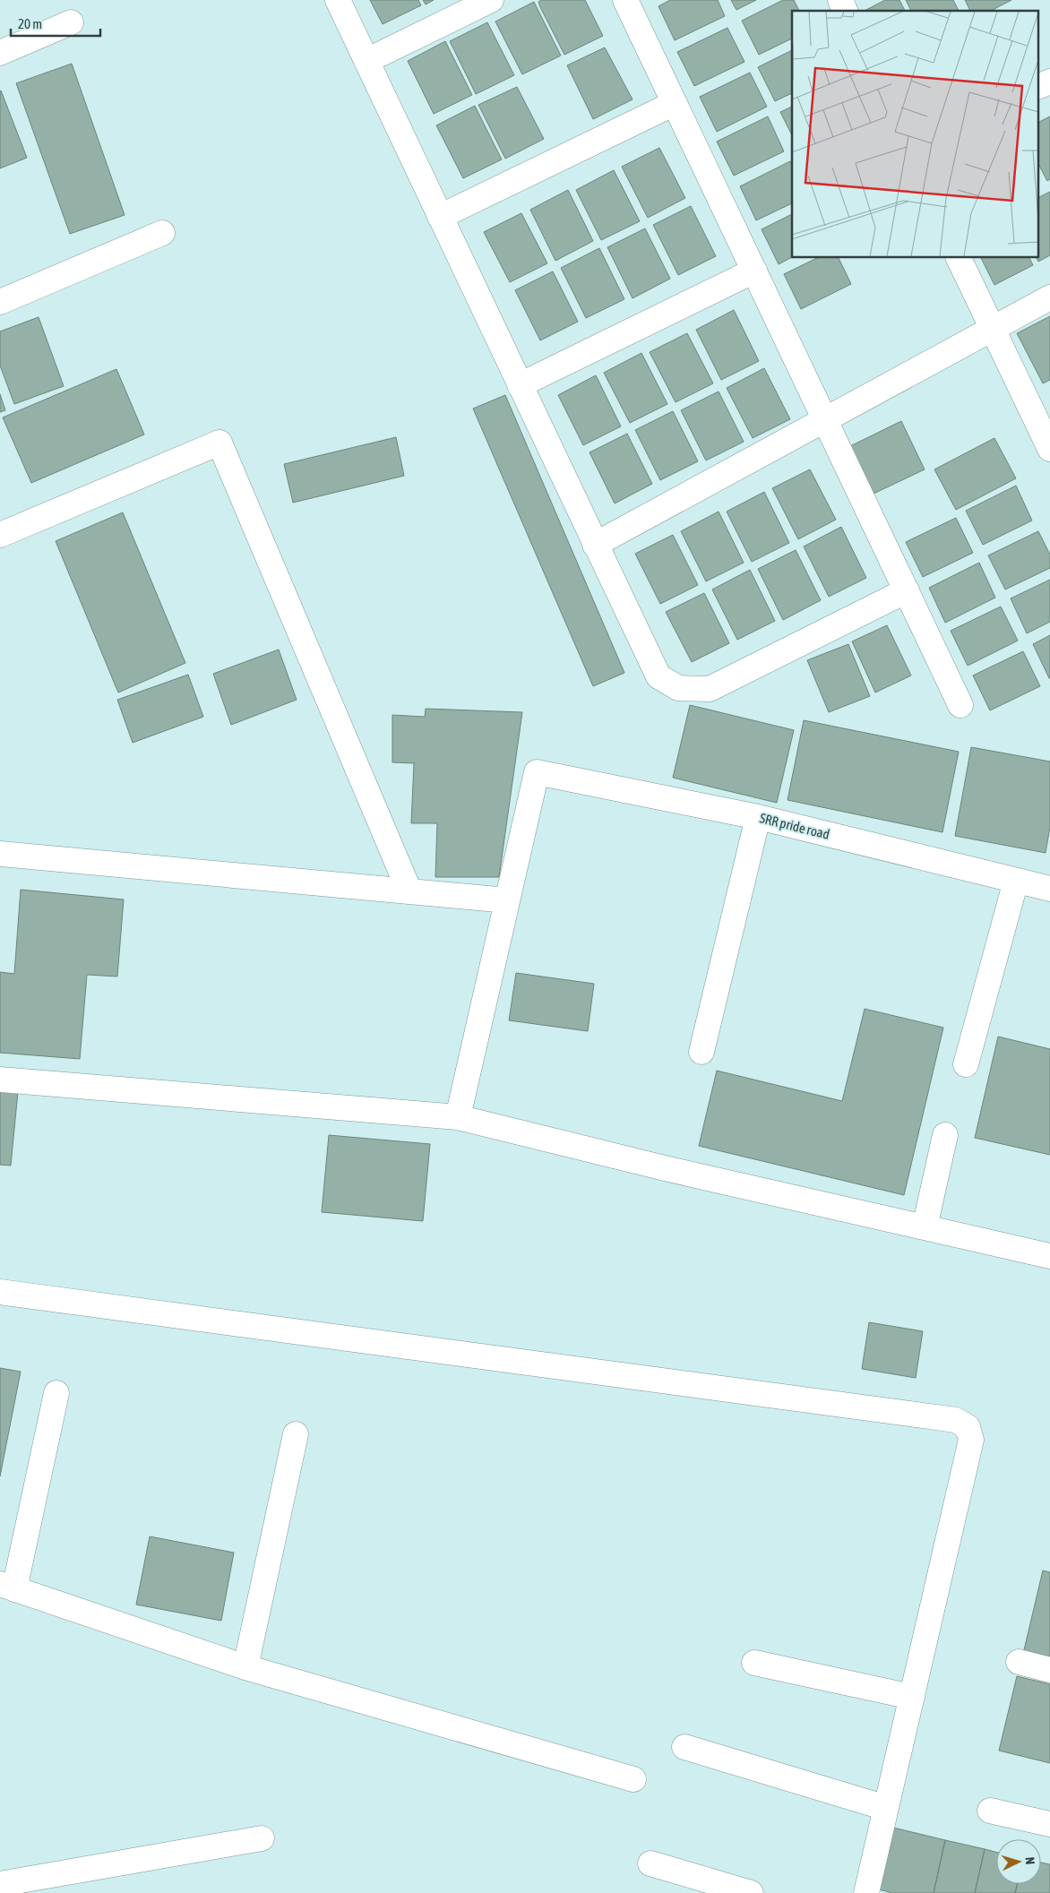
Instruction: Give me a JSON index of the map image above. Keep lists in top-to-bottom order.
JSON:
{
  "streets": {
    "street": ["SRR pride road"]
  },
  "scale_bar": "20 m",
  "north": "right"
}
